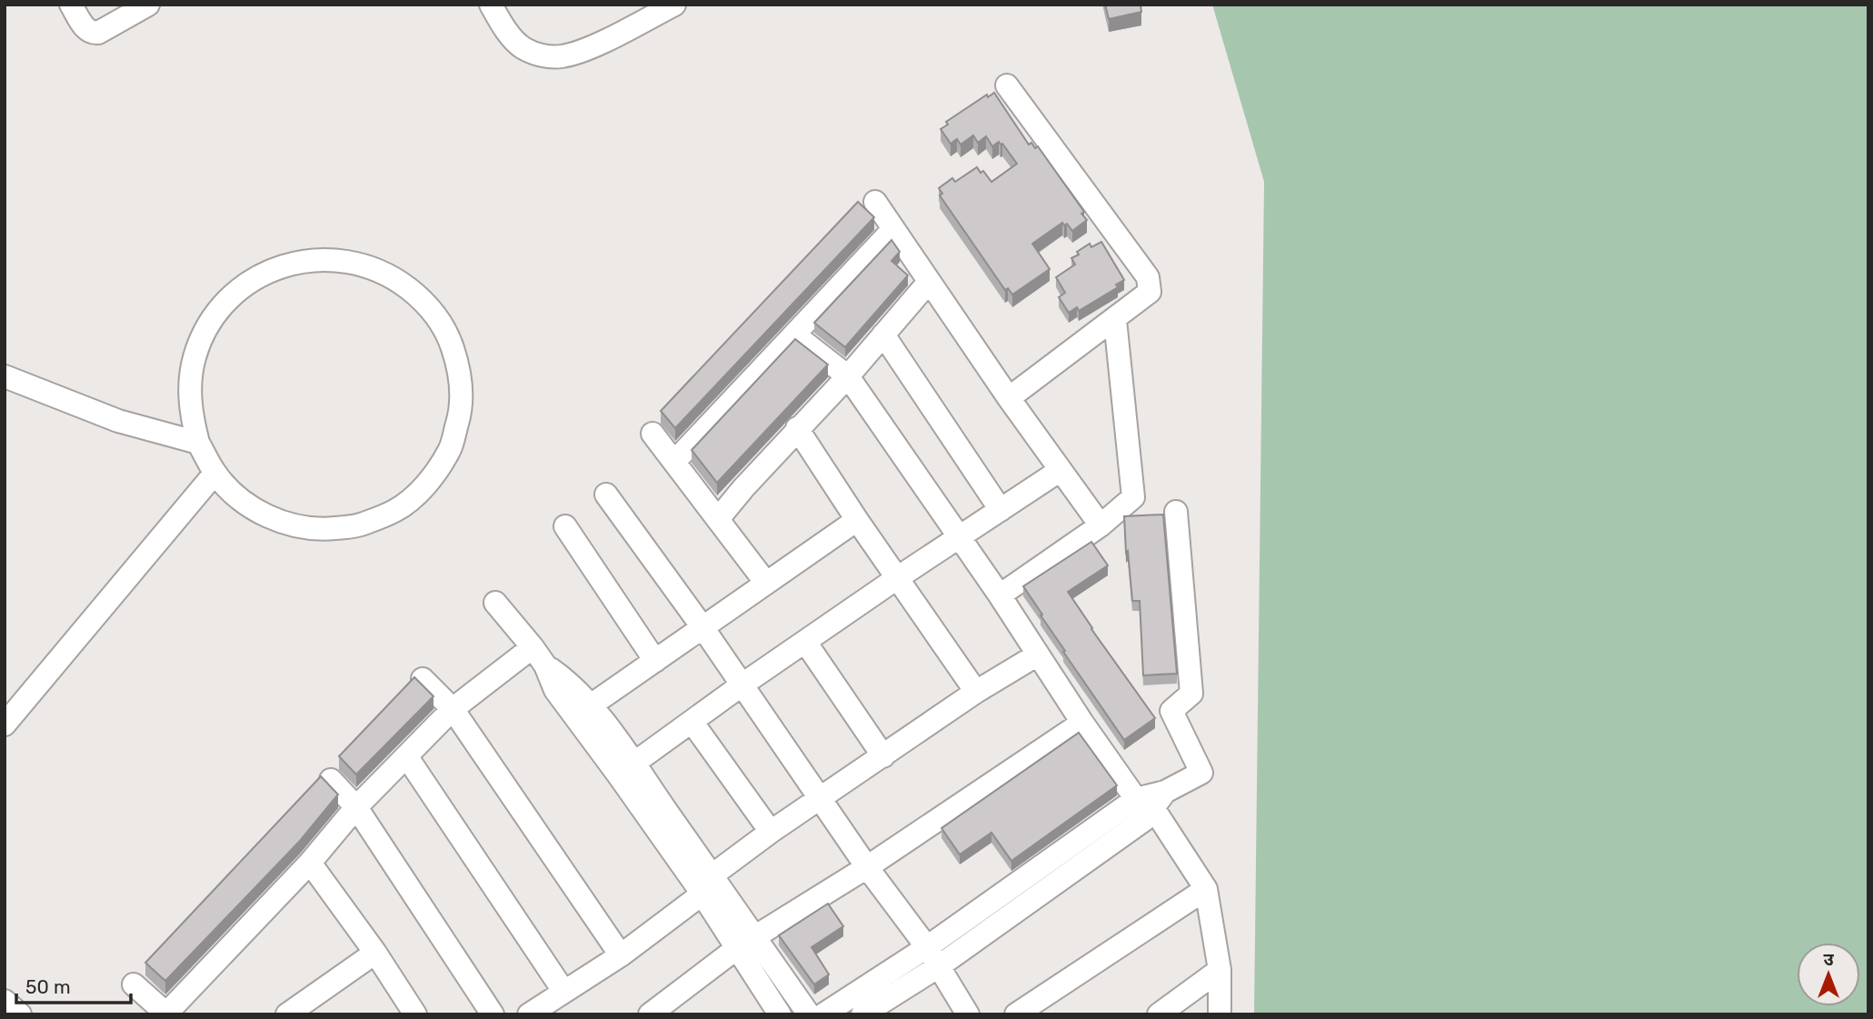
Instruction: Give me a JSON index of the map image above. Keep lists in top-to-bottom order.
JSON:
{
  "scale_bar": "50 m",
  "north": "top"
}
